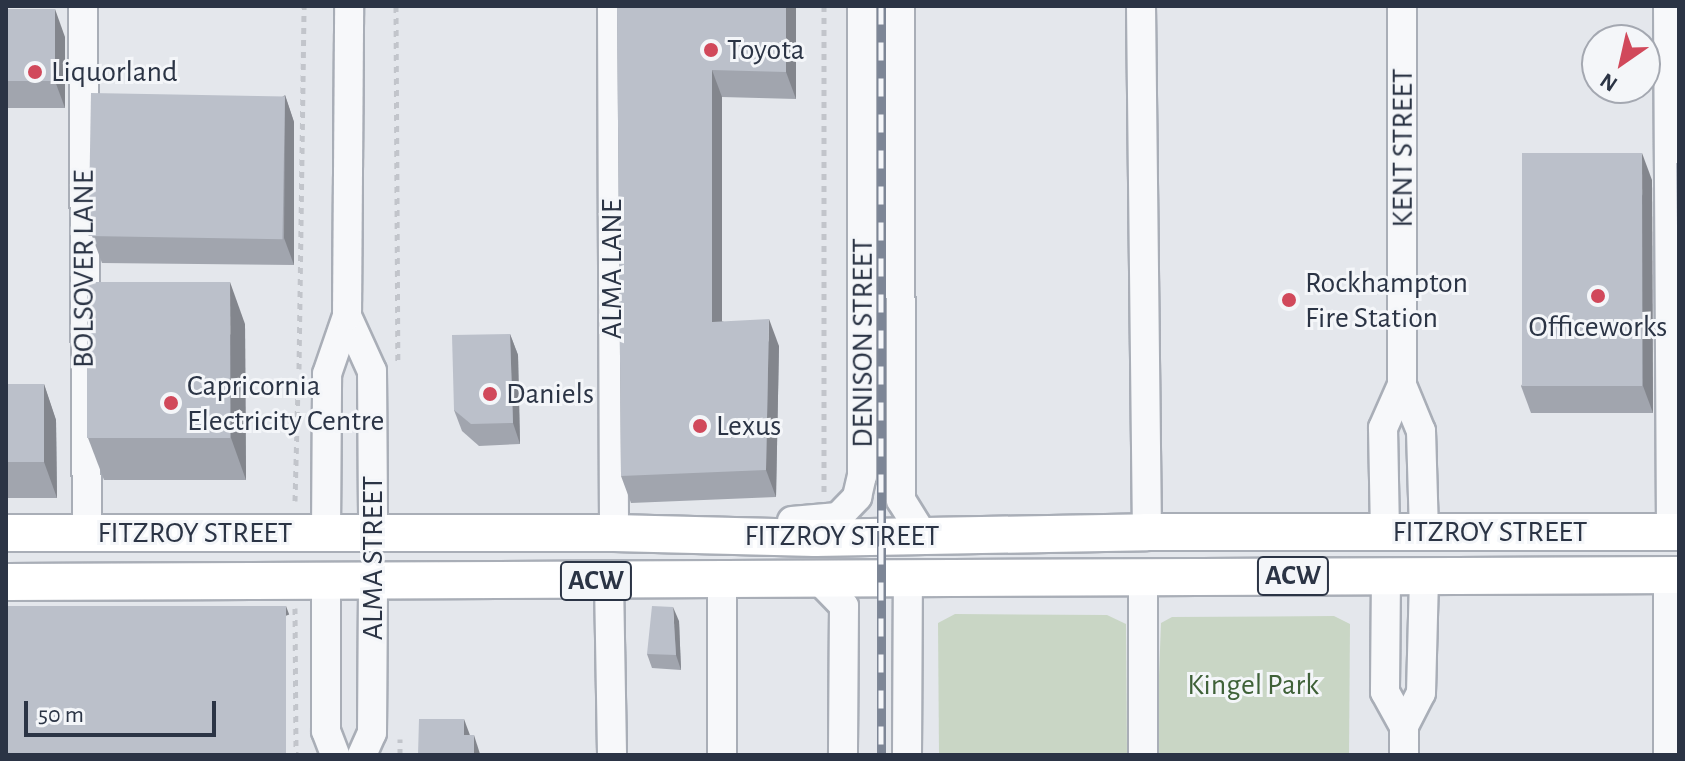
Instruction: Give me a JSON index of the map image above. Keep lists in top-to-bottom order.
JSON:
{
  "streets": {
    "main road": [
      "KENT STREET",
      "FITZROY STREET",
      "ALMA STREET",
      "ACW"
    ],
    "street": ["BOLSOVER LANE", "ALMA LANE", "DENISON STREET"]
  },
  "crossings": [
    ["KENT STREET", "FITZROY STREET"],
    ["BOLSOVER LANE", "FITZROY STREET"],
    ["ALMA LANE", "FITZROY STREET"],
    ["DENISON STREET", "FITZROY STREET"],
    ["FITZROY STREET", "ALMA STREET"]
  ],
  "parks": ["Kingel Park"],
  "places": [
    "Toyota",
    "Liquorland",
    "Officeworks",
    "Rockhampton Fire Station",
    "Daniels",
    "Capricornia Electricity Centre",
    "Lexus"
  ],
  "scale_bar": "50 m",
  "north": "bottom left"
}
